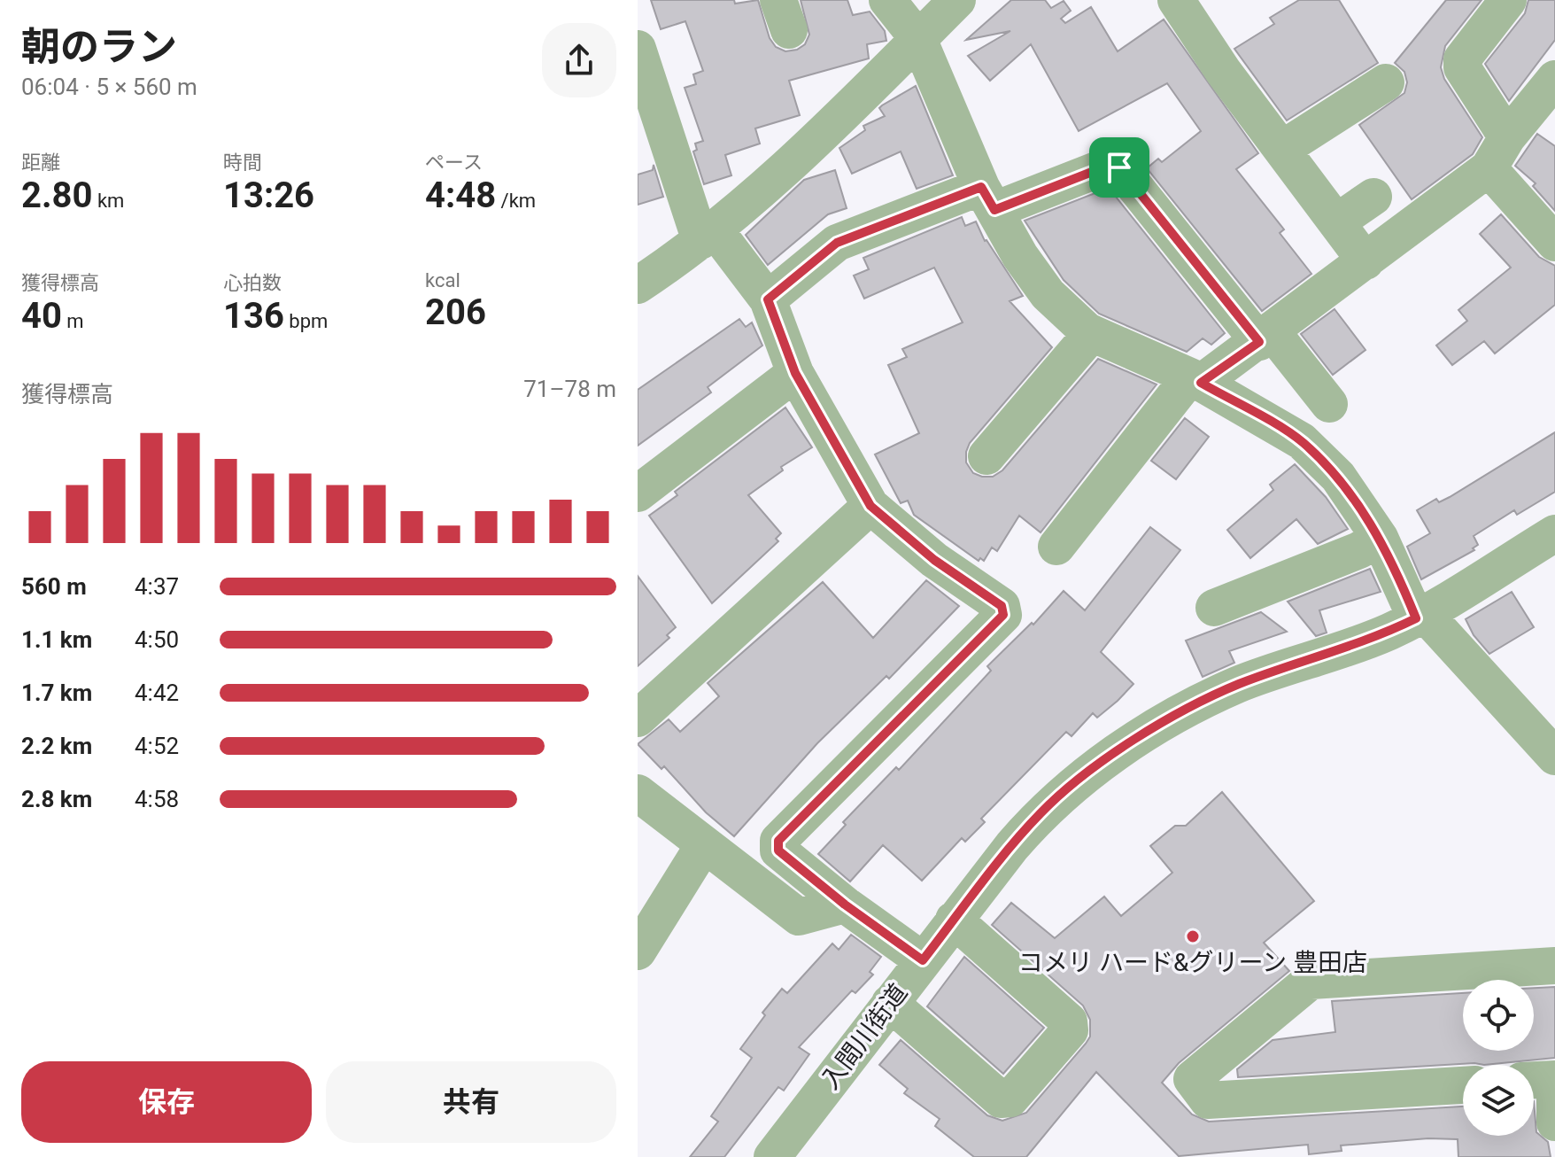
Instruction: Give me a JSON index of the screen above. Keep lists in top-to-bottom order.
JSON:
{
  "streets": {
    "street": ["入間川街道"]
  },
  "places": ["コメリ ハード&グリーン 豊田店"],
  "page": {
    "heading": ["朝のラン", "06:04 · 5 × 560 m"],
    "stats": [
      ["距離", "2.80 km"],
      ["時間", "13:26"],
      ["ペース", "4:48 /km"],
      ["獲得標高", "40 m"],
      ["心拍数", "136 bpm"],
      ["kcal", "206"]
    ],
    "chart": ["獲得標高", "71–78 m"],
    "list": [
      {
        "name": "560 m",
        "note": "4:37"
      },
      {
        "name": "1.1 km",
        "note": "4:50"
      },
      {
        "name": "1.7 km",
        "note": "4:42"
      },
      {
        "name": "2.2 km",
        "note": "4:52"
      },
      {
        "name": "2.8 km",
        "note": "4:58"
      }
    ],
    "buttons": ["保存", "共有"]
  }
}
